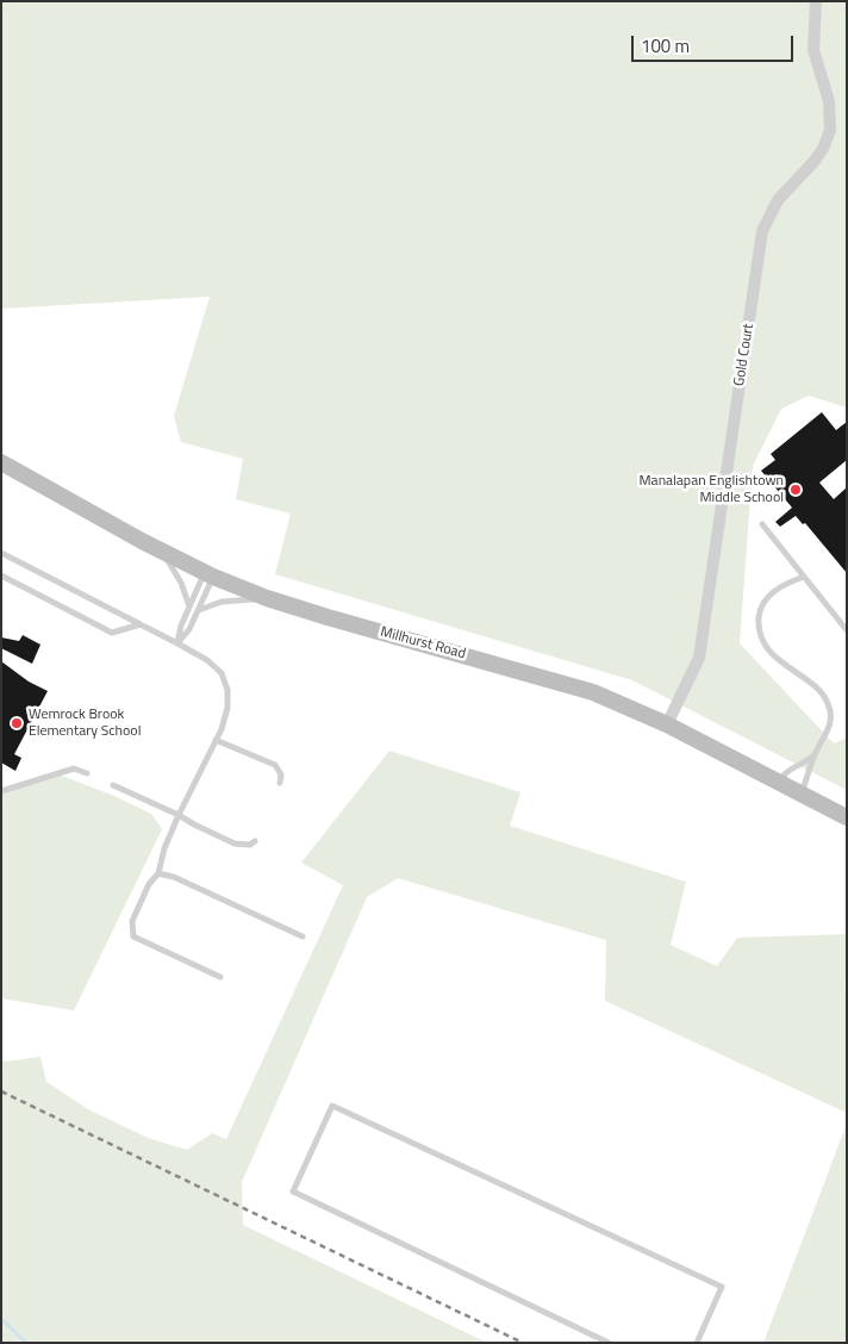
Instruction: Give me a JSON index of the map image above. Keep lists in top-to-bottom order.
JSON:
{
  "streets": {
    "street": ["Gold Court", "Millhurst Road"]
  },
  "crossings": [
    ["Gold Court", "Millhurst Road"]
  ],
  "places": ["Manalapan Englishtown Middle School", "Wemrock Brook Elementary School"],
  "scale_bar": "100 m"
}
